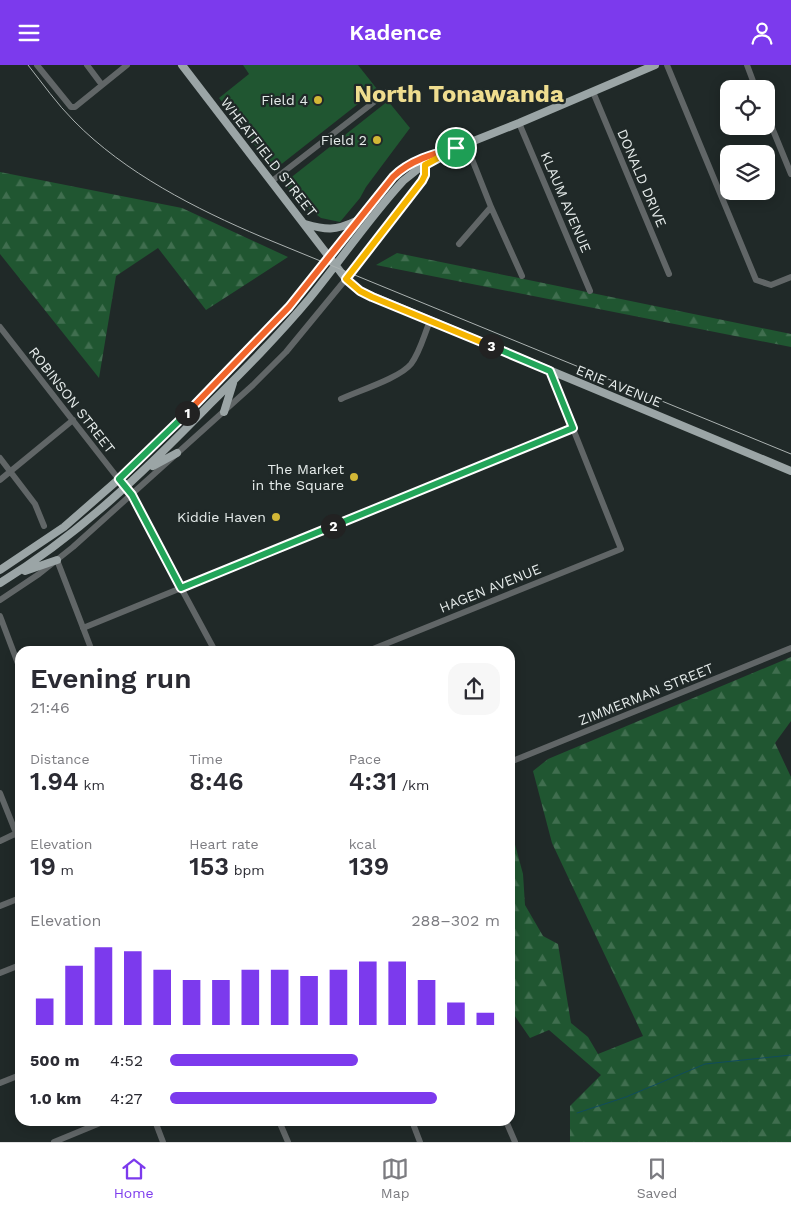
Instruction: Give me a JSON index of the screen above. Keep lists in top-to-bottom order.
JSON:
{
  "streets": {
    "main road": ["WHEATFIELD STREET", "ERIE AVENUE"],
    "street": [
      "DONALD DRIVE",
      "KLAUM AVENUE",
      "ROBINSON STREET",
      "HAGEN AVENUE",
      "ZIMMERMAN STREET"
    ]
  },
  "crossings": [
    ["WHEATFIELD STREET", "ERIE AVENUE"]
  ],
  "districts": ["North Tonawanda"],
  "places": [
    "Field 4",
    "Field 2",
    "The Market in the Square",
    "Kiddie Haven"
  ],
  "page": {
    "header": "Kadence",
    "pins": ["3", "1", "2"],
    "heading": ["Evening run", "21:46"],
    "stats": [
      ["Distance", "1.94 km"],
      ["Time", "8:46"],
      ["Pace", "4:31 /km"],
      ["Elevation", "19 m"],
      ["Heart rate", "153 bpm"],
      ["kcal", "139"]
    ],
    "chart": ["Elevation", "288–302 m"],
    "list": [
      {
        "name": "500 m",
        "note": "4:52"
      },
      {
        "name": "1.0 km",
        "note": "4:27"
      }
    ],
    "tabs": ["Home", "Map", "Saved"]
  }
}
